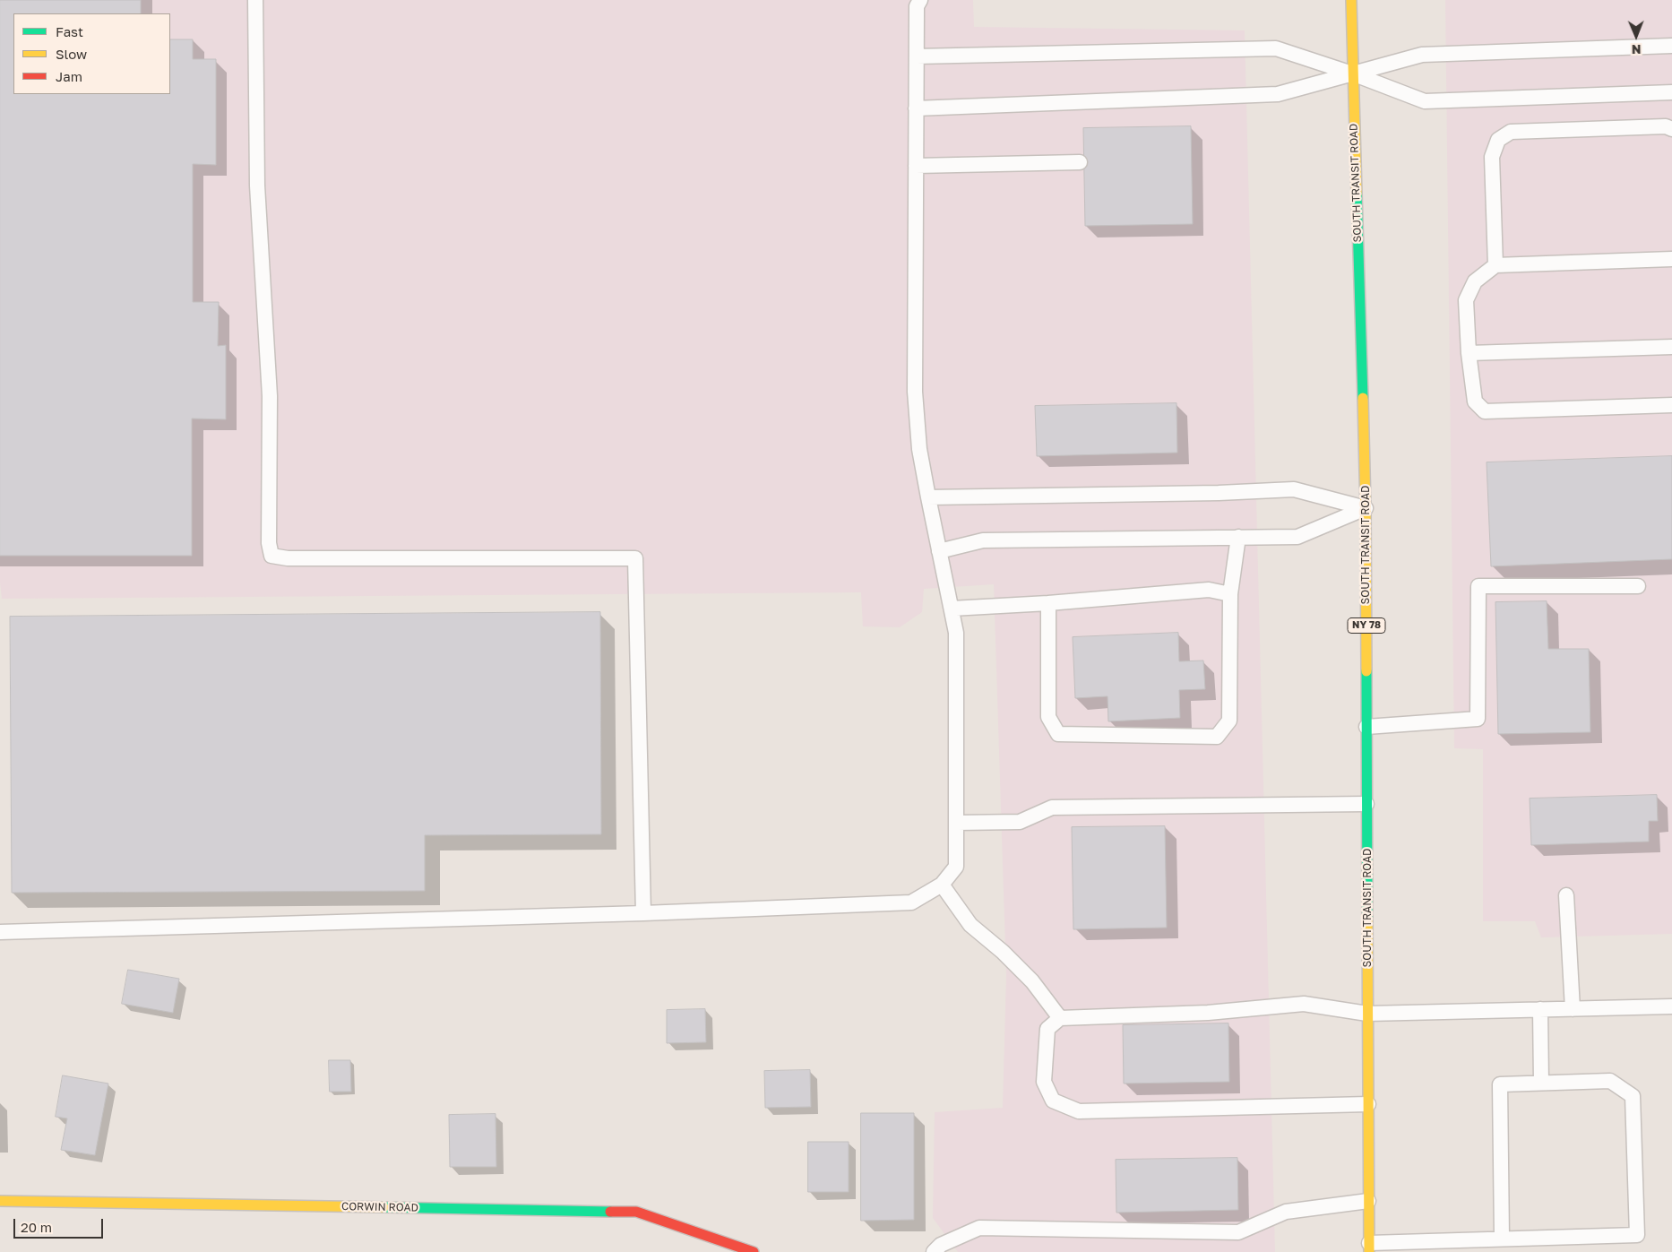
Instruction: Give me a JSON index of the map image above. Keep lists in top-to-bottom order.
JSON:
{
  "streets": {
    "main road": ["SOUTH TRANSIT ROAD", "NY 78", "CORWIN ROAD"]
  },
  "legend": ["Fast", "Slow", "Jam"],
  "scale_bar": "20 m",
  "north": "bottom"
}
